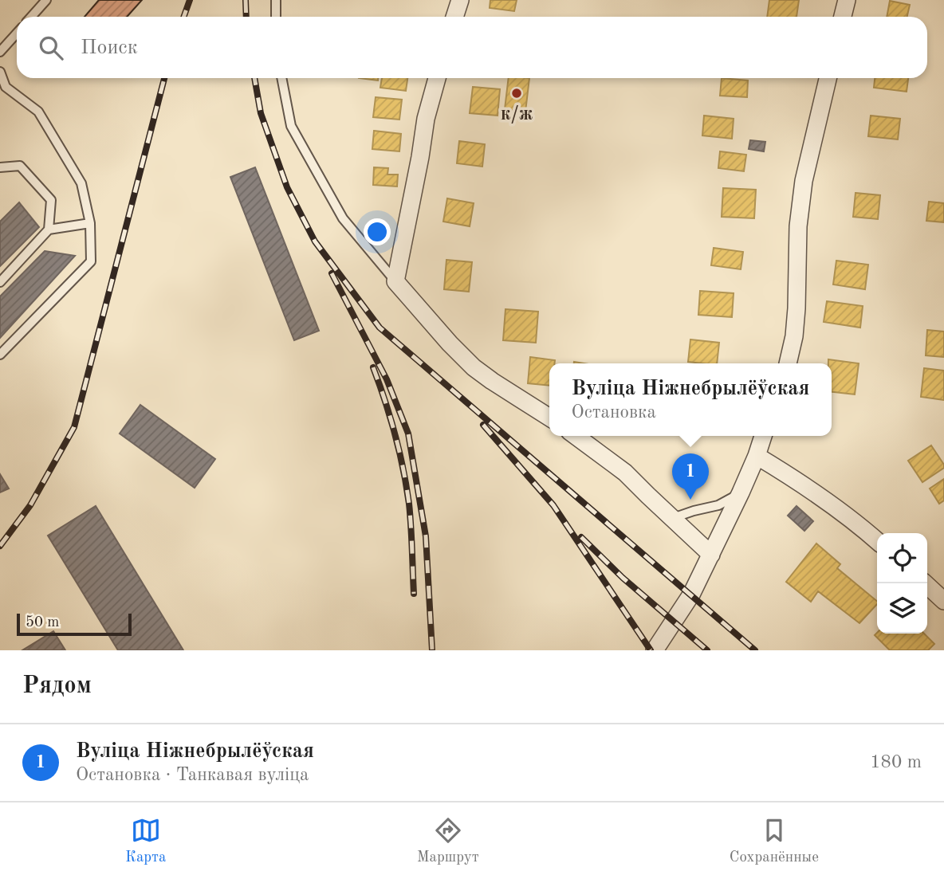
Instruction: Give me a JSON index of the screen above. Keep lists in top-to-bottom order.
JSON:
{
  "places": ["к/ж"],
  "scale_bar": "50 m",
  "page": {
    "search": "Поиск",
    "popup": ["Вуліца Ніжнебрылёўская", "Остановка"],
    "pins": "1",
    "scale": "50 m",
    "heading": "Рядом",
    "list": [
      {
        "mark": "1",
        "name": "Вуліца Ніжнебрылёўская",
        "note": "Остановка · Танкавая вуліца",
        "value": "180 m"
      }
    ],
    "nav": ["Карта", "Маршрут", "Сохранённые"]
  }
}
